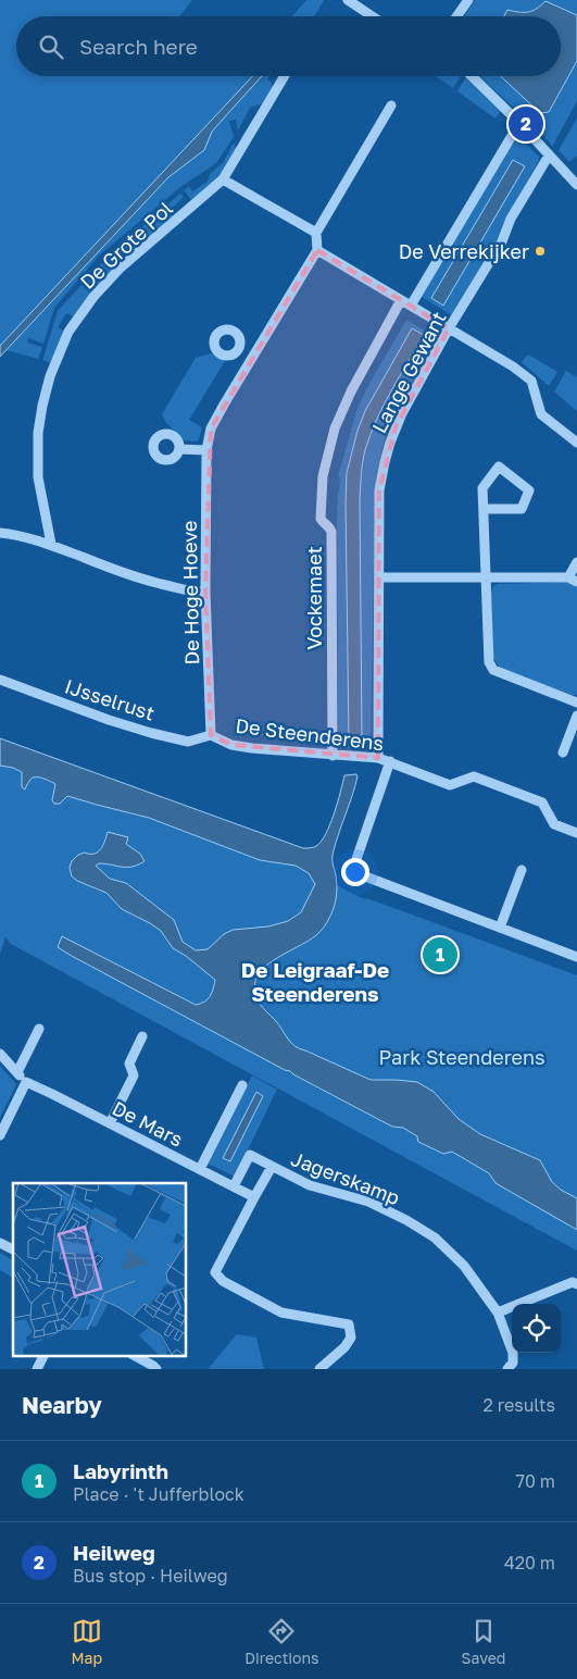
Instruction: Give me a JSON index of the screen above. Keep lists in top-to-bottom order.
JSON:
{
  "streets": {
    "street": [
      "De Grote Pol",
      "Lange Gewant",
      "De Hoge Hoeve",
      "Vockemaet",
      "IJsselrust",
      "De Steenderens",
      "De Mars",
      "Jagerskamp"
    ]
  },
  "crossings": [
    ["Lange Gewant", "De Steenderens"],
    ["De Hoge Hoeve", "IJsselrust"],
    ["De Hoge Hoeve", "De Steenderens"],
    ["Vockemaet", "De Steenderens"],
    ["IJsselrust", "De Steenderens"],
    ["De Mars", "Jagerskamp"]
  ],
  "districts": ["De Leigraaf-De Steenderens"],
  "parks": ["Park Steenderens"],
  "places": ["De Verrekijker"],
  "page": {
    "search": "Search here",
    "pins": ["2", "1"],
    "heading": ["Nearby", "2 results"],
    "list": [
      {
        "mark": "1",
        "name": "Labyrinth",
        "note": "Place · 't Jufferblock",
        "value": "70 m"
      },
      {
        "mark": "2",
        "name": "Heilweg",
        "note": "Bus stop · Heilweg",
        "value": "420 m"
      }
    ],
    "nav": ["Map", "Directions", "Saved"]
  }
}
